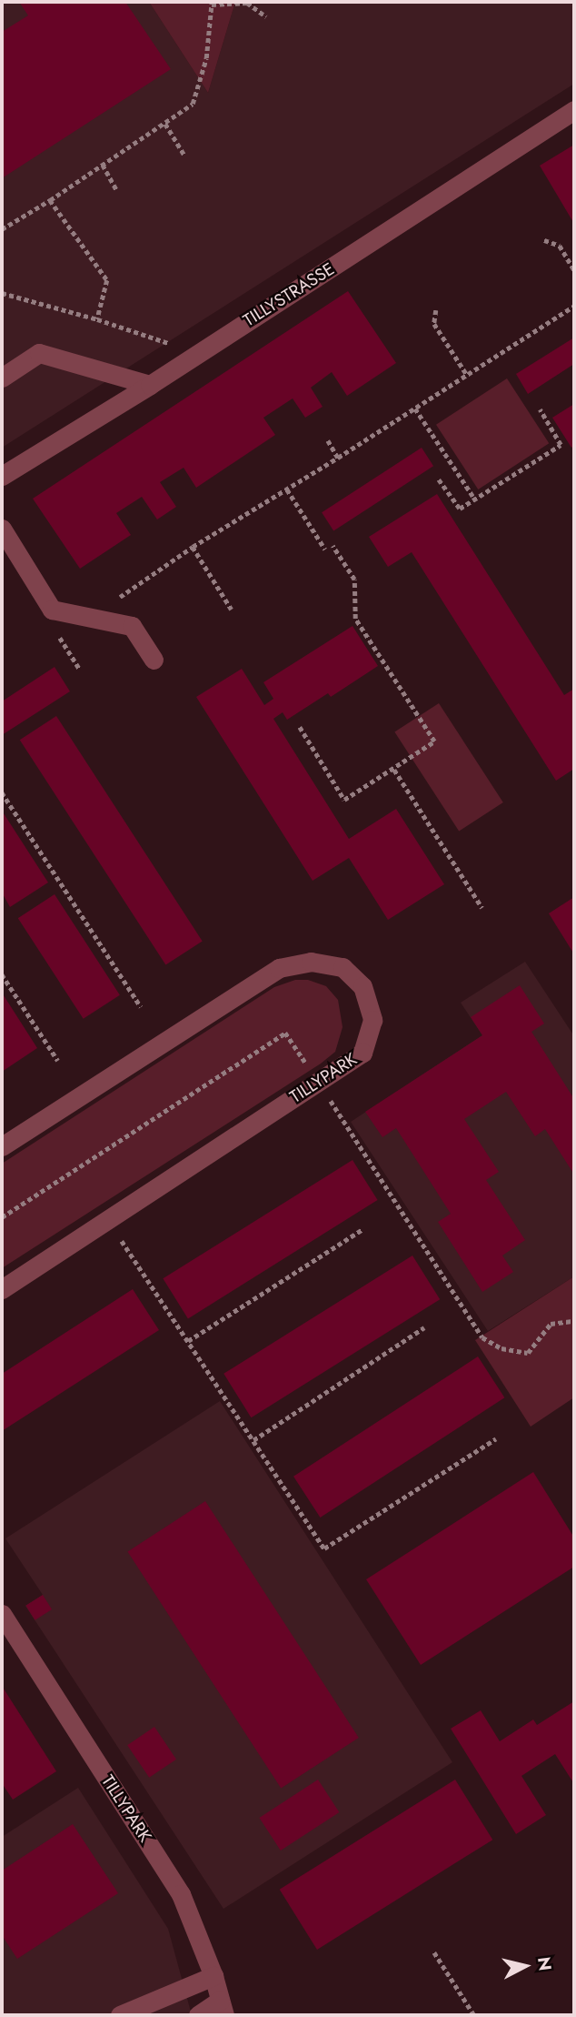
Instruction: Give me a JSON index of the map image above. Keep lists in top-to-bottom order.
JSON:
{
  "streets": {
    "street": ["TILLYSTRASSE", "TILLYPARK"]
  },
  "north": "right"
}
